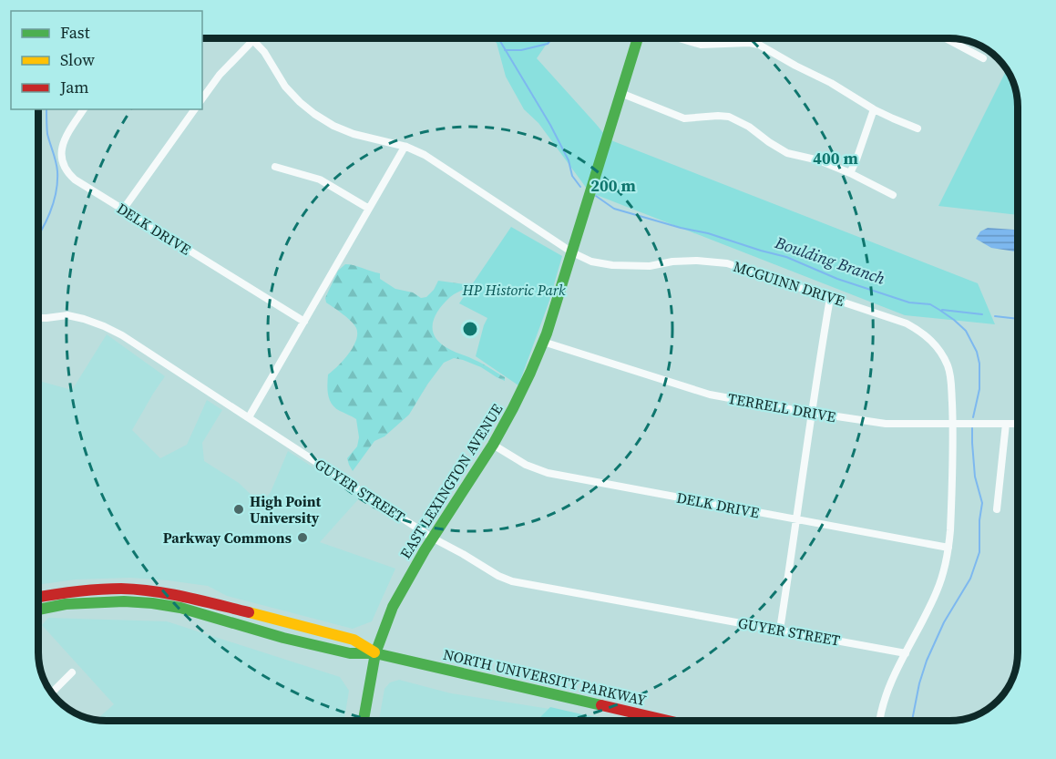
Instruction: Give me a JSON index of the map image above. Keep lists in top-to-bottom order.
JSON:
{
  "streets": {
    "main road": ["EAST LEXINGTON AVENUE", "NORTH UNIVERSITY PARKWAY"],
    "street": [
      "DELK DRIVE",
      "MCGUINN DRIVE",
      "TERRELL DRIVE",
      "GUYER STREET"
    ]
  },
  "crossings": [
    ["DELK DRIVE", "MCGUINN DRIVE"],
    ["DELK DRIVE", "EAST LEXINGTON AVENUE"],
    ["MCGUINN DRIVE", "TERRELL DRIVE"],
    ["MCGUINN DRIVE", "EAST LEXINGTON AVENUE"],
    ["MCGUINN DRIVE", "GUYER STREET"],
    ["TERRELL DRIVE", "EAST LEXINGTON AVENUE"],
    ["EAST LEXINGTON AVENUE", "GUYER STREET"],
    ["EAST LEXINGTON AVENUE", "NORTH UNIVERSITY PARKWAY"]
  ],
  "water": ["Boulding Branch"],
  "parks": ["HP Historic Park"],
  "places": ["High Point University", "Parkway Commons"],
  "legend": ["Fast", "Slow", "Jam"],
  "rings": ["400 m", "200 m"]
}
